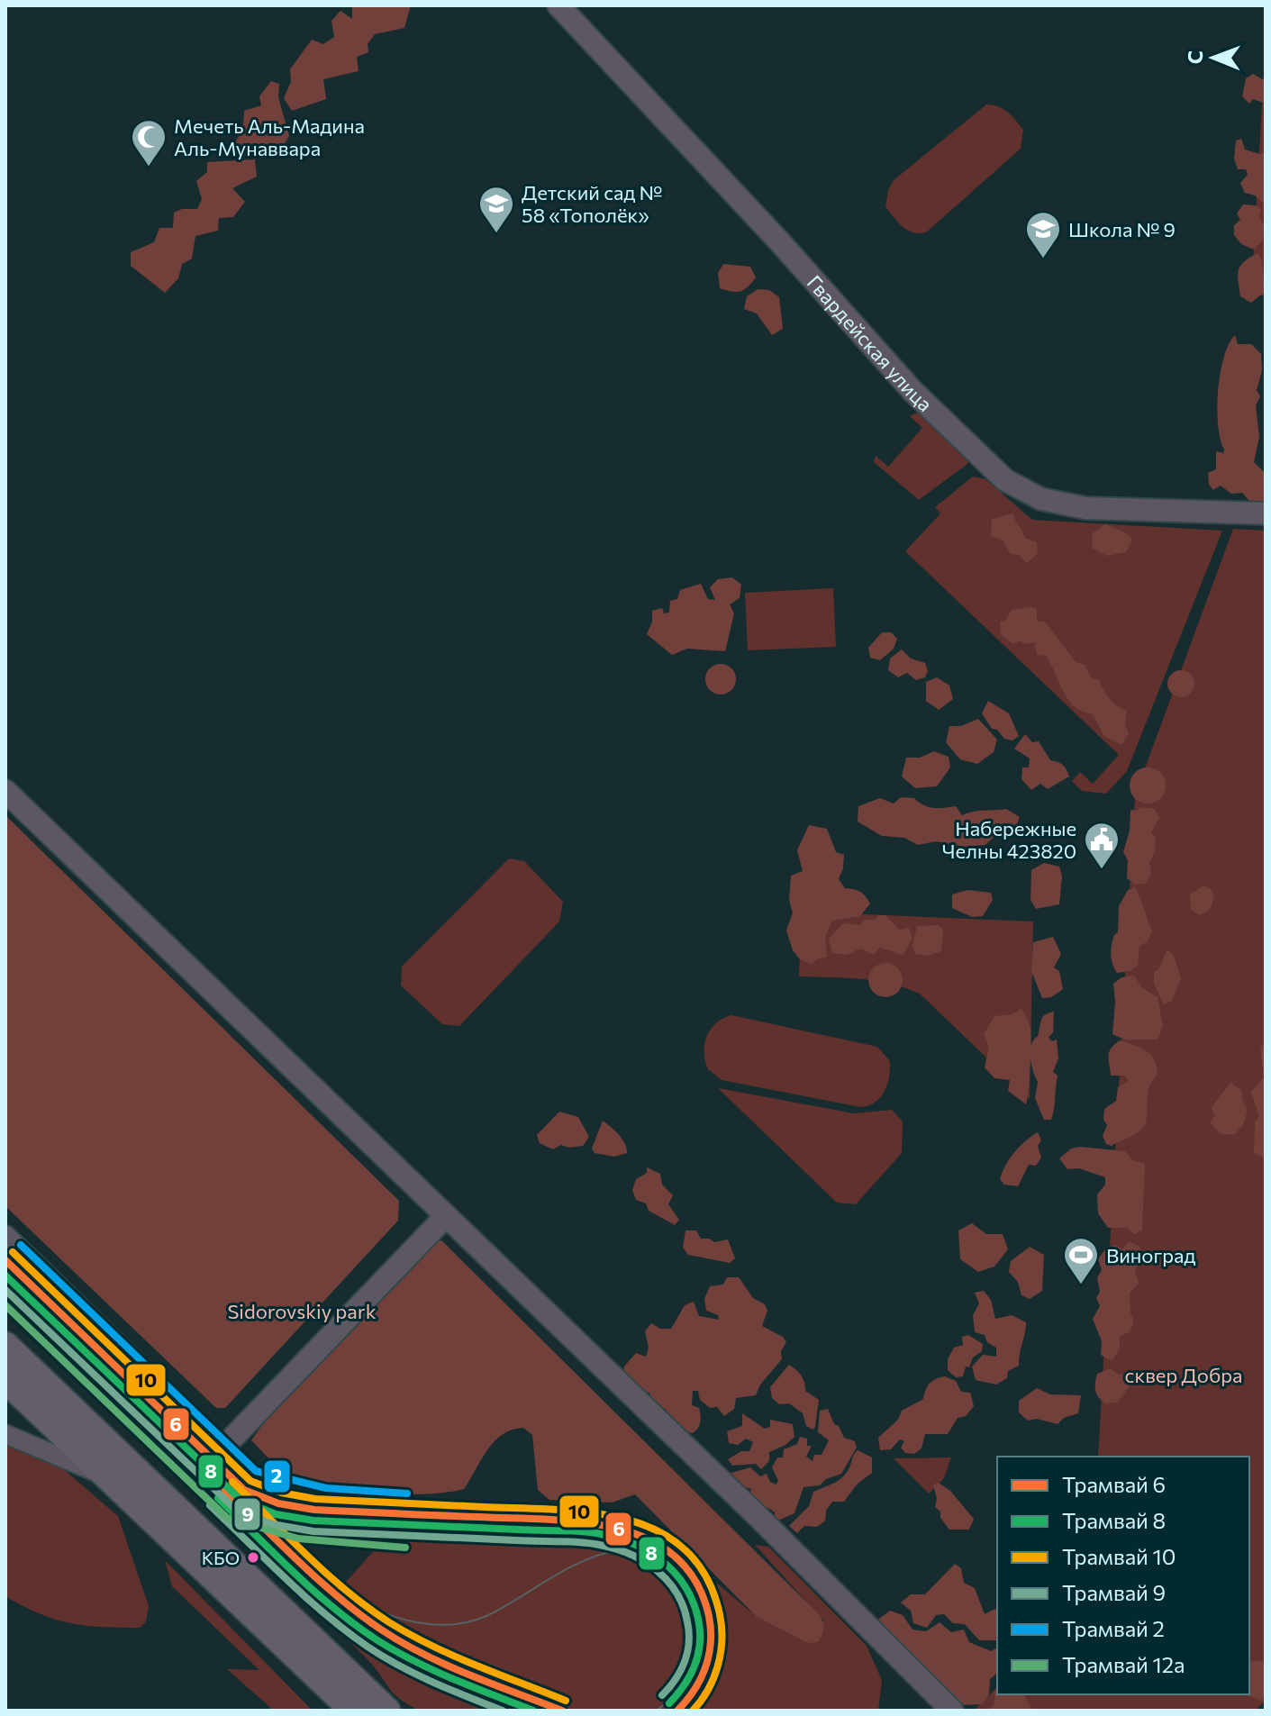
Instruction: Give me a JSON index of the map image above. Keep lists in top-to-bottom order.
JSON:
{
  "streets": {
    "street": ["Гвардейская улица"]
  },
  "parks": ["Sidorovskiy park", "сквер Добра"],
  "places": {
    "mosque": ["Мечеть Аль-Мадина Аль-Мунаввара"],
    "school or university": ["Детский сад № 58 «Тополёк»", "Школа № 9"],
    "public building": ["Набережные Челны 423820"],
    "sports": ["Виноград"],
    "other": ["КБО"]
  },
  "lines": [
    "tram line 2",
    "tram line 10",
    "tram line 6",
    "tram line 8",
    "tram line 9",
    "tram line 12а"
  ],
  "legend": [
    "Трамвай 6",
    "Трамвай 8",
    "Трамвай 10",
    "Трамвай 9",
    "Трамвай 2",
    "Трамвай 12а"
  ],
  "north": "left"
}
